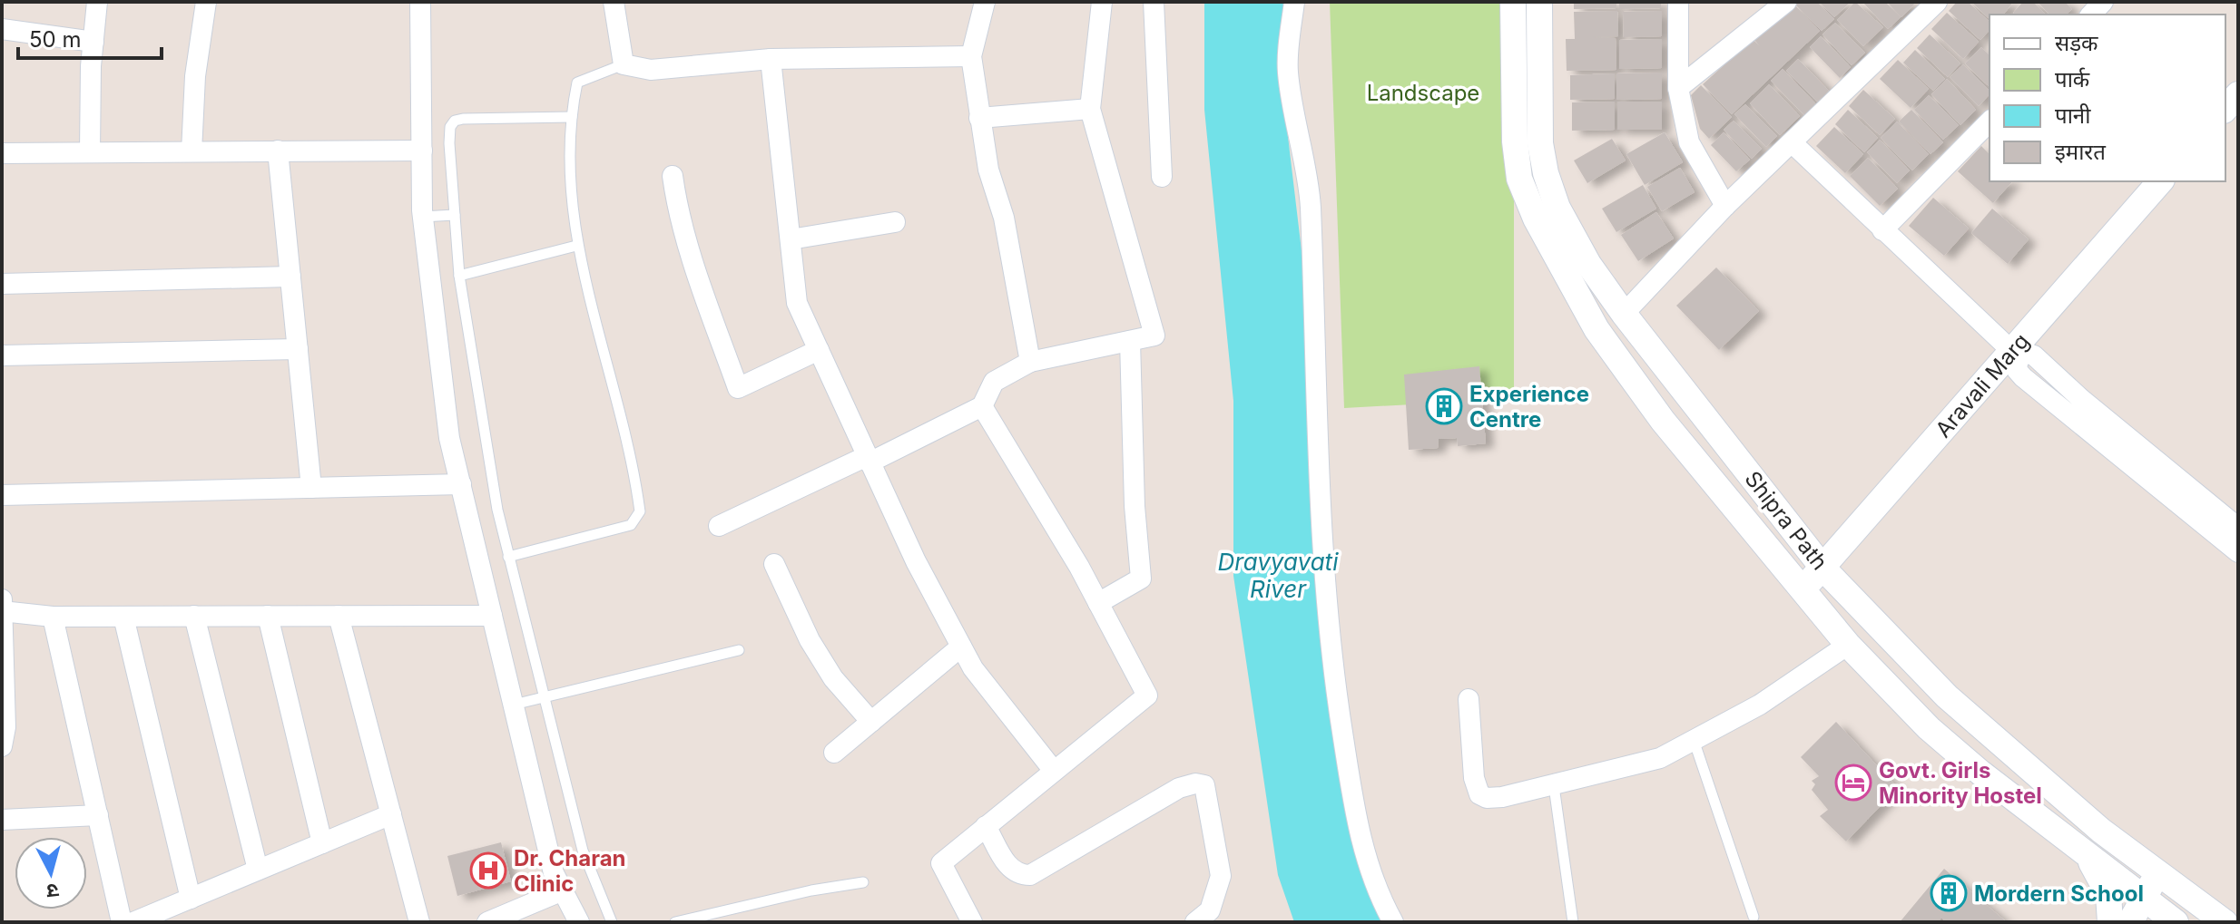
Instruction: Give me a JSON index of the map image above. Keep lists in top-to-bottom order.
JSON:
{
  "streets": {
    "street": ["Aravali Marg", "Shipra Path"]
  },
  "crossings": [
    ["Aravali Marg", "Shipra Path"]
  ],
  "water": ["Dravyavati River"],
  "parks": ["Landscape"],
  "places": {
    "building": ["Experience Centre", "Mordern School"],
    "hotel": ["Govt. Girls Minority Hostel"],
    "hospital": ["Dr. Charan Clinic"]
  },
  "legend": [
    "सड़क",
    "पार्क",
    "पानी",
    "इमारत"
  ],
  "scale_bar": "50 m",
  "north": "bottom"
}
